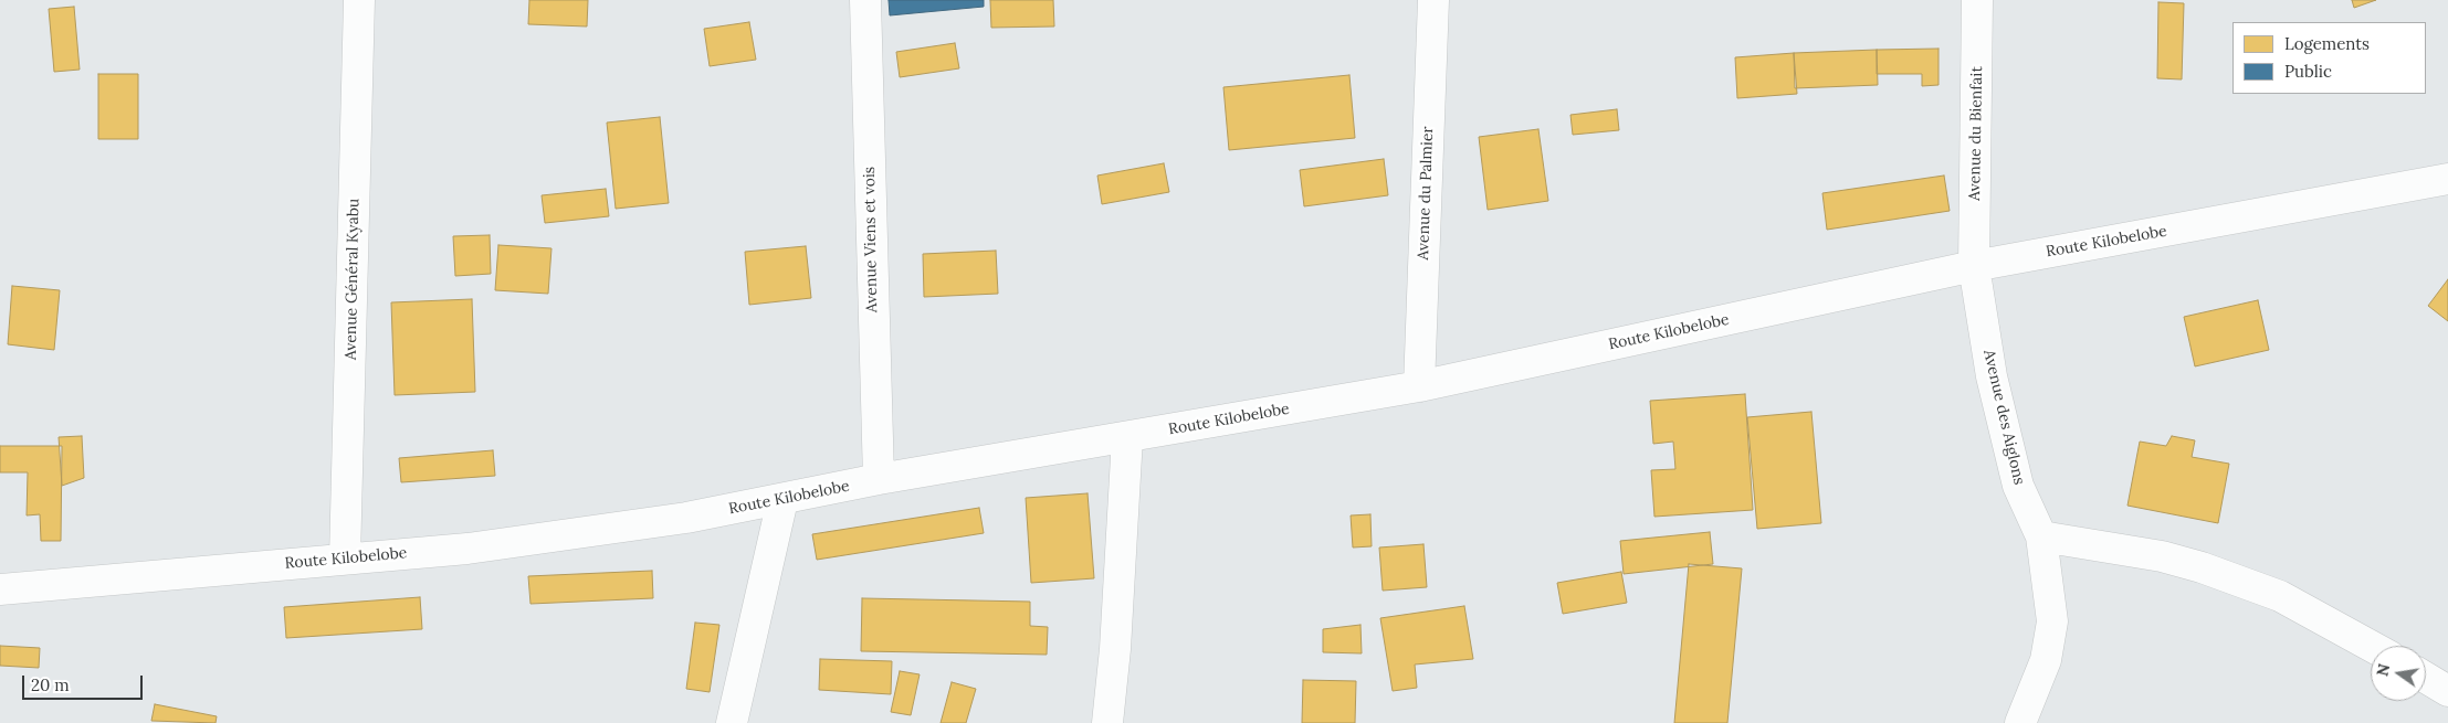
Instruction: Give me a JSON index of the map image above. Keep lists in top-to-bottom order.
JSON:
{
  "streets": {
    "street": [
      "Avenue du Bienfait",
      "Avenue du Palmier",
      "Avenue Viens et vois",
      "Route Kilobelobe",
      "Avenue Général Kyabu",
      "Avenue des Aiglons"
    ]
  },
  "crossings": [
    ["Avenue du Bienfait", "Route Kilobelobe"],
    ["Avenue du Bienfait", "Avenue des Aiglons"],
    ["Avenue du Palmier", "Route Kilobelobe"],
    ["Avenue Viens et vois", "Route Kilobelobe"],
    ["Route Kilobelobe", "Avenue Général Kyabu"],
    ["Route Kilobelobe", "Avenue des Aiglons"]
  ],
  "legend": ["Logements", "Public"],
  "scale_bar": "20 m",
  "north": "left"
}
